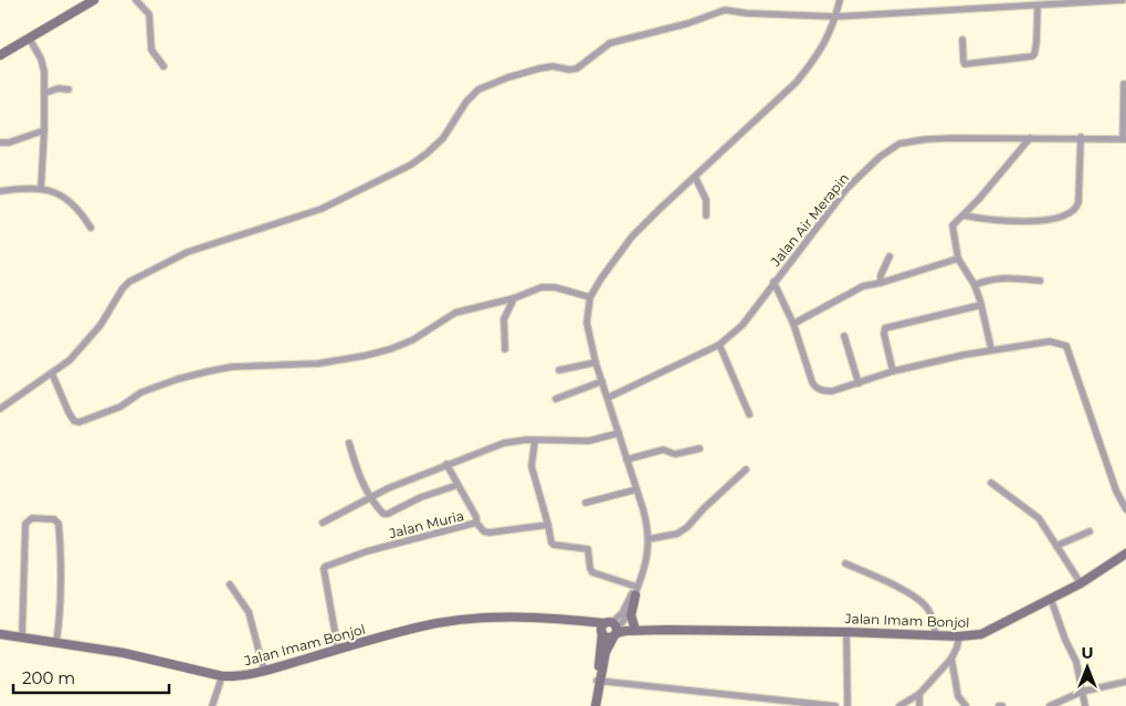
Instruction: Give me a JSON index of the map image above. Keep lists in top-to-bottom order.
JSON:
{
  "streets": {
    "main road": ["Jalan Imam Bonjol"],
    "street": ["Jalan Air Merapin", "Jalan Muria"]
  },
  "crossings": [
    ["Jalan Muria", "Jalan Imam Bonjol"]
  ],
  "scale_bar": "200 m",
  "north": "top"
}
